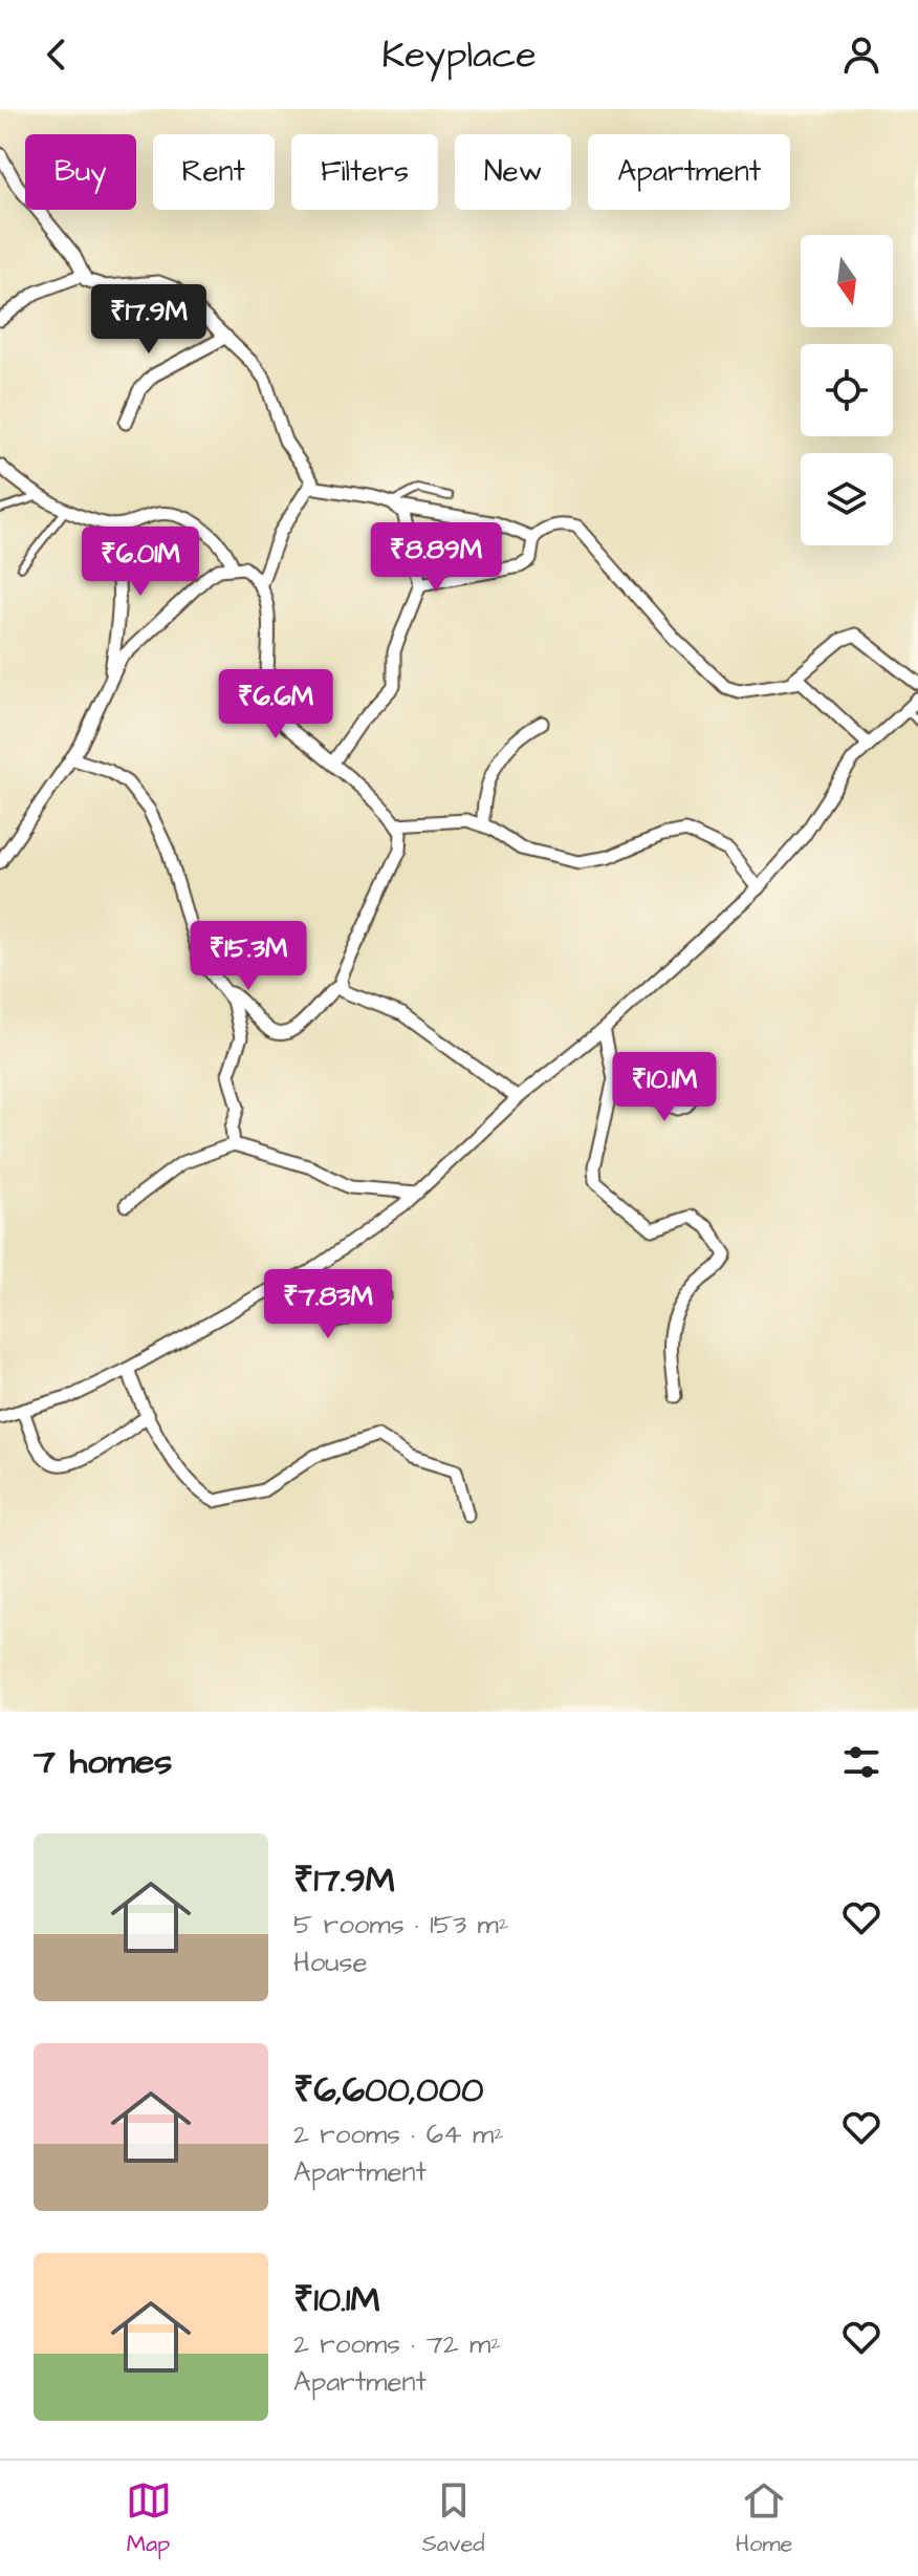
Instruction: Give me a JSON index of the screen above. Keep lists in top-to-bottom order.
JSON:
{
  "north": "bottom",
  "page": {
    "header": "Keyplace",
    "chip": [
      "Buy",
      "Rent",
      "Filters",
      "New",
      "Apartment"
    ],
    "price": [
      "₹17.9M",
      "₹8.89M",
      "₹6.01M",
      "₹6.6M",
      "₹15.3M",
      "₹10.1M",
      "₹7.83M"
    ],
    "heading": "7 homes",
    "list": [
      {
        "name": "₹17.9M",
        "note": "5 rooms · 153 m² · House"
      },
      {
        "name": "₹6,600,000",
        "note": "2 rooms · 64 m² · Apartment"
      },
      {
        "name": "₹10.1M",
        "note": "2 rooms · 72 m² · Apartment"
      }
    ],
    "tabs": ["Map", "Saved", "Home"]
  }
}
